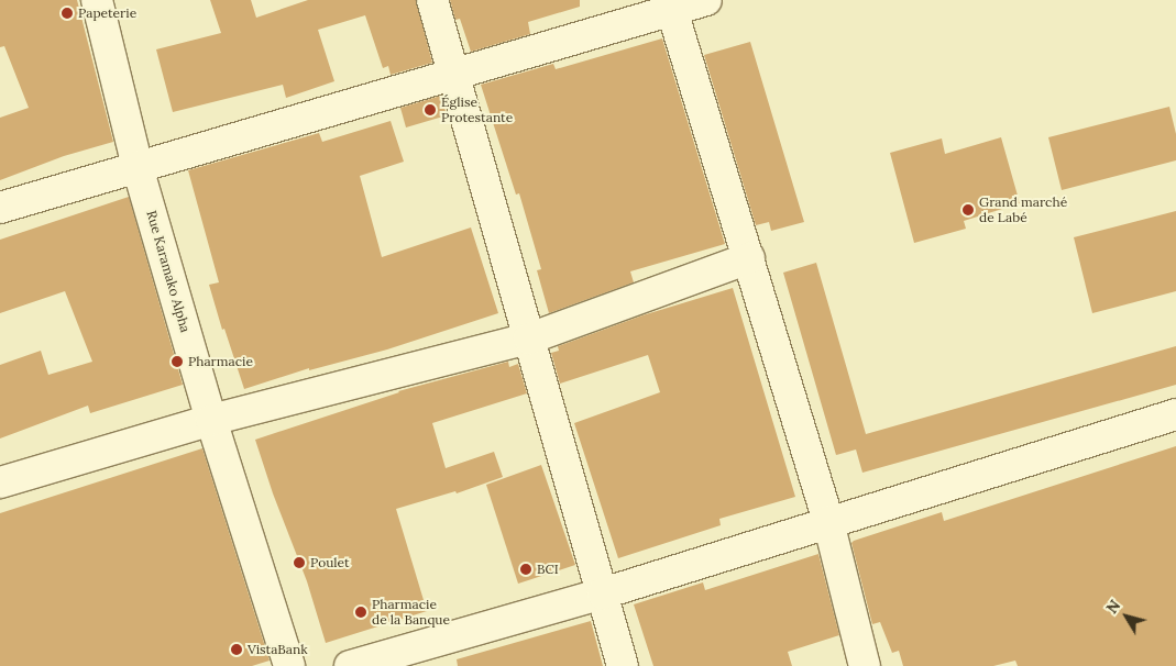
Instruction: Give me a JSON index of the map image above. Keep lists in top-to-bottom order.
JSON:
{
  "streets": {
    "street": ["Rue Karamako Alpha"]
  },
  "places": [
    "Papeterie",
    "Église Protestante",
    "Grand marché de Labé",
    "Pharmacie",
    "Poulet",
    "BCI",
    "Pharmacie de la Banque",
    "VistaBank"
  ],
  "north": "top left"
}
